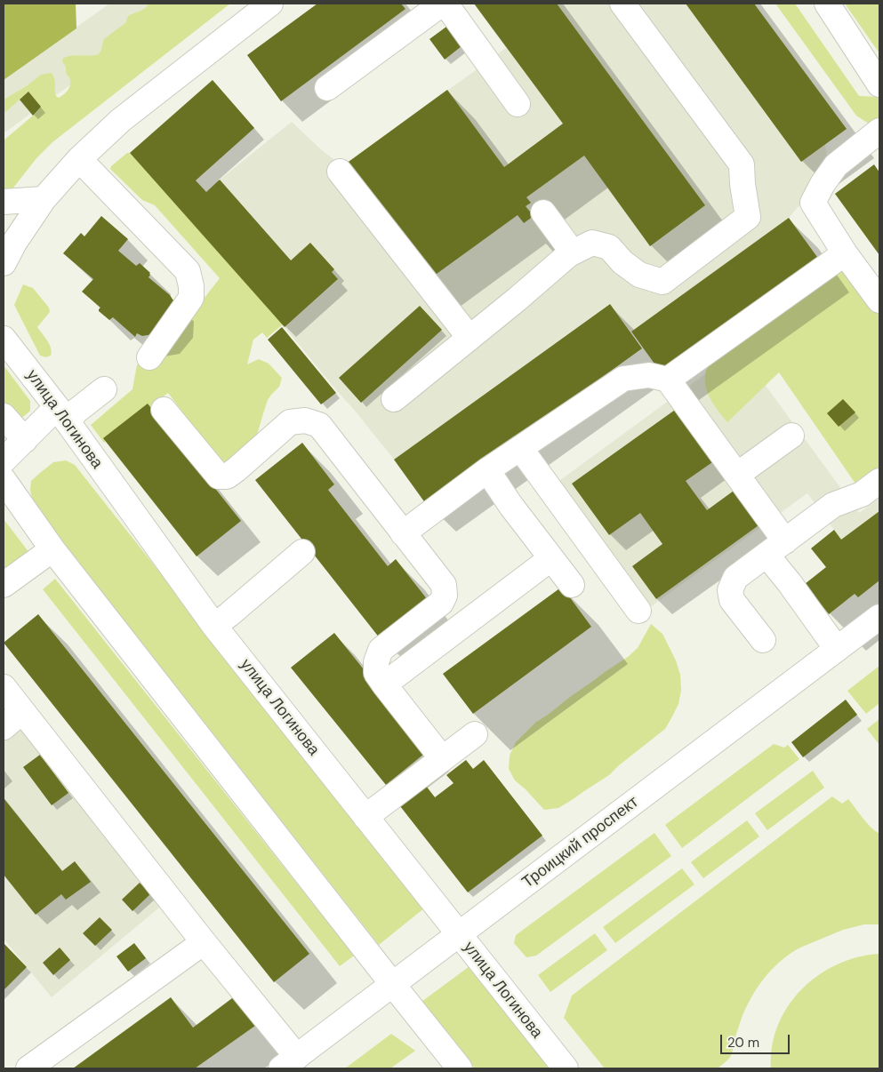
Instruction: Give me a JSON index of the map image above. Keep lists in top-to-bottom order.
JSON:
{
  "streets": {
    "street": ["улица Логинова", "Троицкий проспект"]
  },
  "crossings": [
    ["улица Логинова", "Троицкий проспект"]
  ],
  "scale_bar": "20 m"
}
